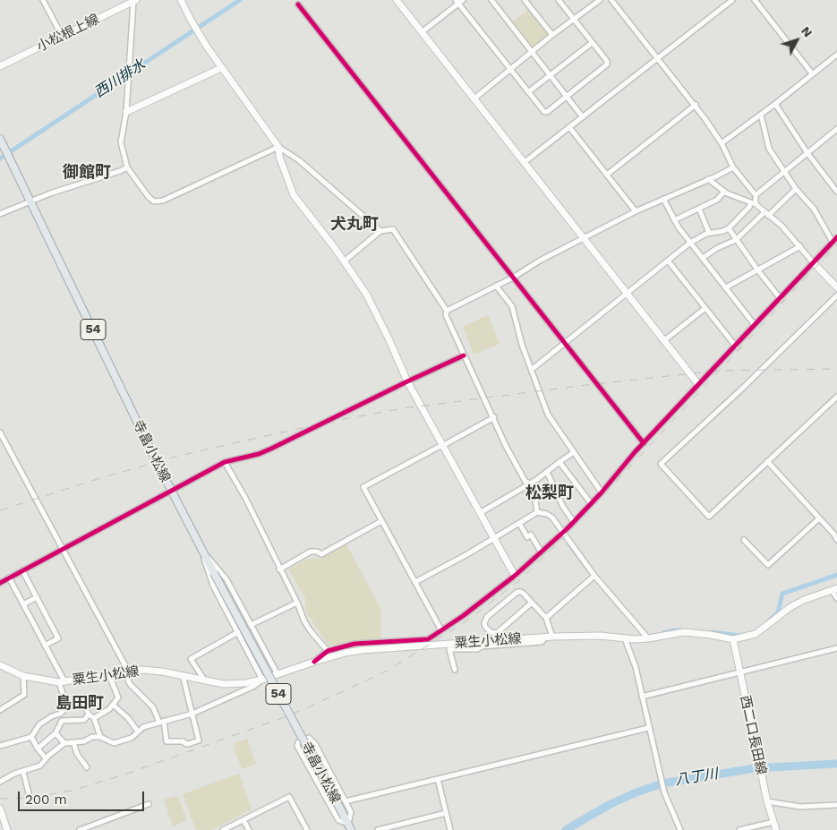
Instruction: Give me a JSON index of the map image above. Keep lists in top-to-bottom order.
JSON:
{
  "streets": {
    "main road": ["54", "寺畠小松線"],
    "street": ["小松根上線", "粟生小松線", "西二口長田線"]
  },
  "crossings": [
    ["粟生小松線", "西二口長田線"]
  ],
  "districts": [
    "御館町",
    "犬丸町",
    "松梨町",
    "島田町"
  ],
  "water": ["西川排水", "八丁川"],
  "scale_bar": "200 m",
  "north": "top right"
}
